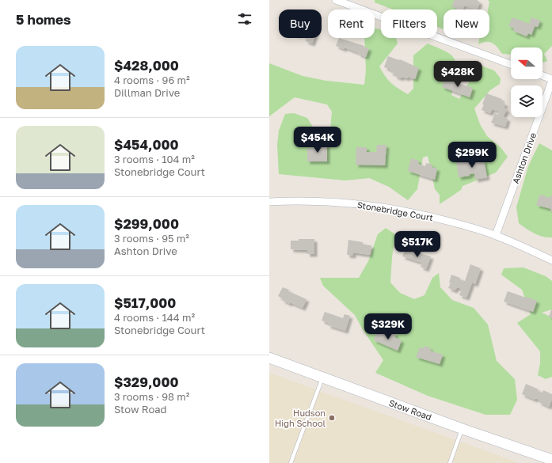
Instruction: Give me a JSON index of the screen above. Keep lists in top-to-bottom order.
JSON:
{
  "streets": {
    "street": ["Ashton Drive", "Stonebridge Court", "Stow Road"]
  },
  "crossings": [
    ["Ashton Drive", "Stonebridge Court"]
  ],
  "places": ["Hudson High School"],
  "north": "left",
  "page": {
    "heading": "5 homes",
    "chip": [
      "Buy",
      "Rent",
      "Filters",
      "New"
    ],
    "list": [
      {
        "name": "$428,000",
        "note": "4 rooms · 96 m² · Dillman Drive"
      },
      {
        "name": "$454,000",
        "note": "3 rooms · 104 m² · Stonebridge Court"
      },
      {
        "name": "$299,000",
        "note": "3 rooms · 95 m² · Ashton Drive"
      },
      {
        "name": "$517,000",
        "note": "4 rooms · 144 m² · Stonebridge Court"
      },
      {
        "name": "$329,000",
        "note": "3 rooms · 98 m² · Stow Road"
      }
    ],
    "price": [
      "$428K",
      "$454K",
      "$299K",
      "$517K",
      "$329K"
    ]
  }
}
